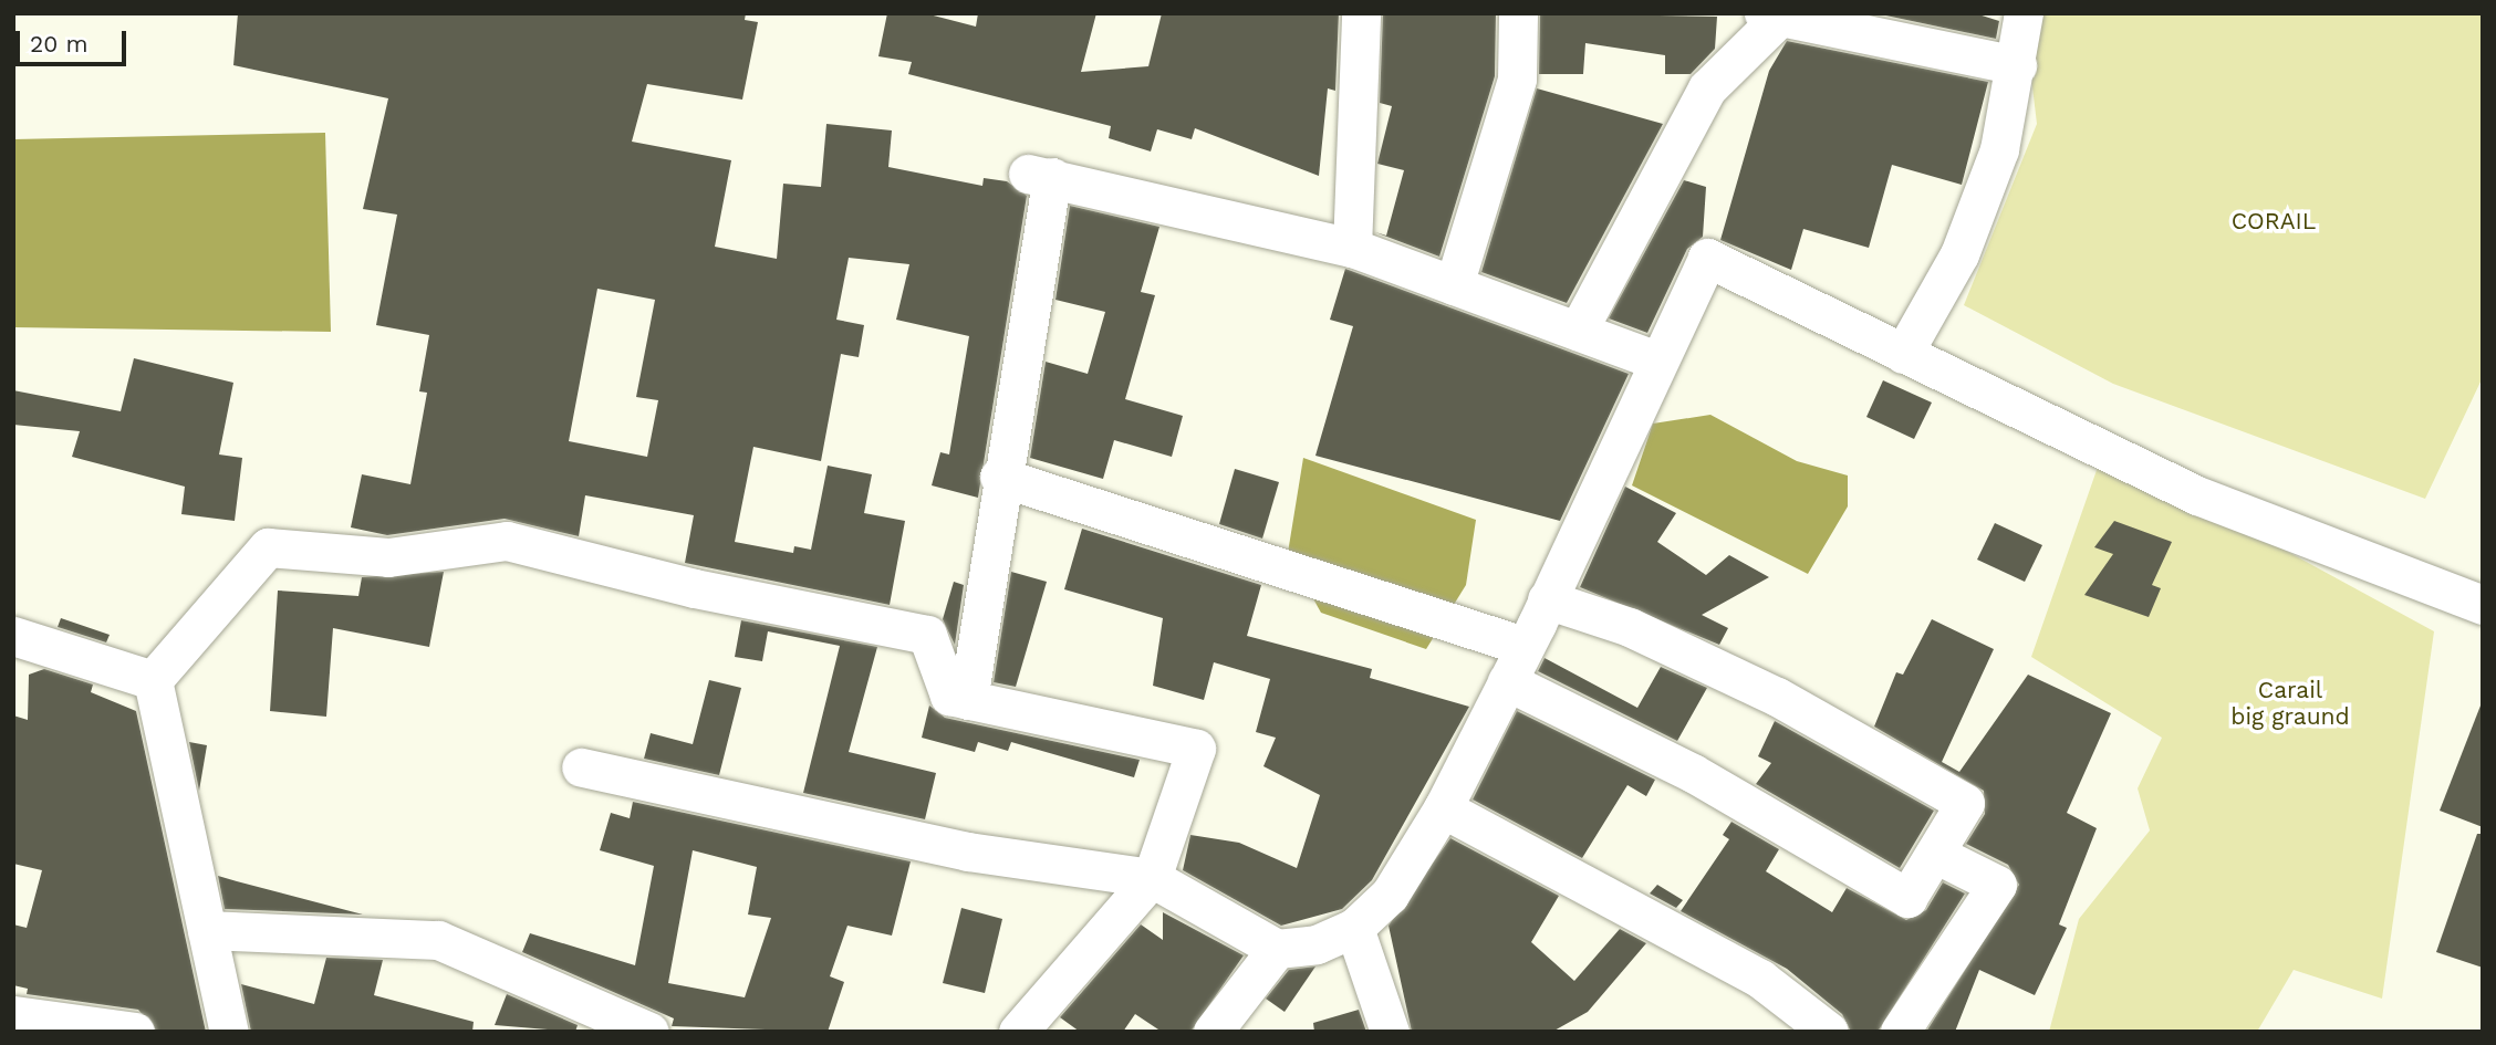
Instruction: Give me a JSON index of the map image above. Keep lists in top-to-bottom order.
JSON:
{
  "parks": ["CORAIL", "Carail big graund"],
  "scale_bar": "20 m"
}
